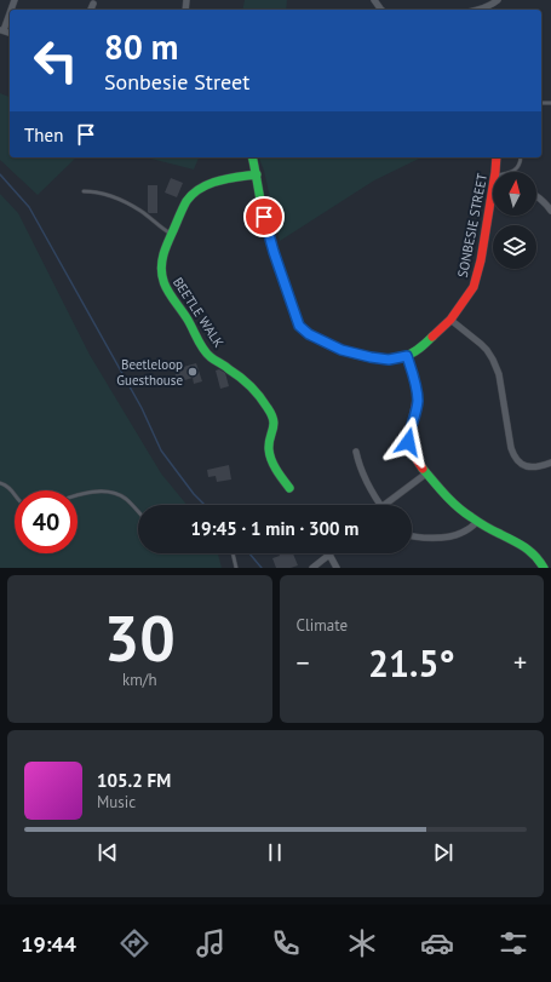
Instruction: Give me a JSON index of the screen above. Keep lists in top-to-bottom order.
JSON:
{
  "streets": {
    "street": ["SONBESIE STREET", "BEETLE WALK"]
  },
  "crossings": [
    ["SONBESIE STREET", "BEETLE WALK"]
  ],
  "places": ["Beetleloop Guesthouse"],
  "north": "top",
  "page": {
    "turn": ["80 m", "Sonbesie Street"],
    "then": "Then",
    "limit": "40",
    "trip": "19:45 · 1 min · 300 m",
    "tile": [
      ["30", "km/h"],
      "Climate"
    ],
    "heat": ["−", "21.5°", "+"],
    "song": ["105.2 FM", "Music"],
    "tabs": "19:44"
  }
}
